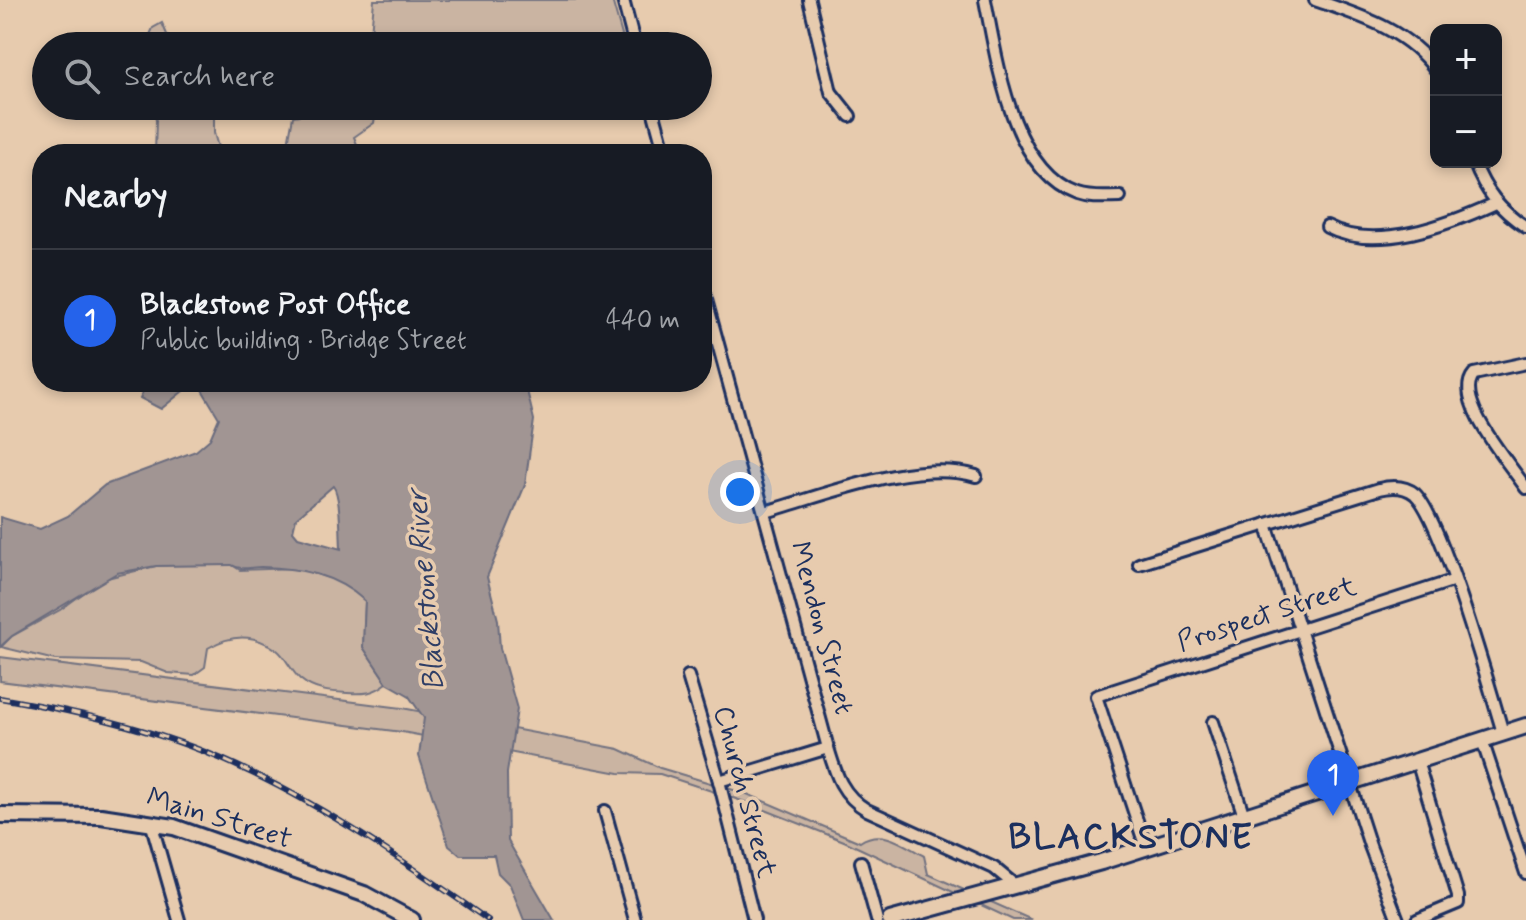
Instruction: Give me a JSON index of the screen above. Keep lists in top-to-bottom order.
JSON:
{
  "streets": {
    "main road": ["Main Street"],
    "street": ["Prospect Street", "Mendon Street", "Church Street"]
  },
  "districts": ["BLACKSTONE"],
  "water": ["Blackstone River"],
  "page": {
    "map_buttons": ["+", "−"],
    "search": "Search here",
    "heading": "Nearby",
    "list": [
      {
        "mark": "1",
        "name": "Blackstone Post Office",
        "note": "Public building · Bridge Street",
        "value": "440 m"
      }
    ],
    "pins": "1"
  }
}
